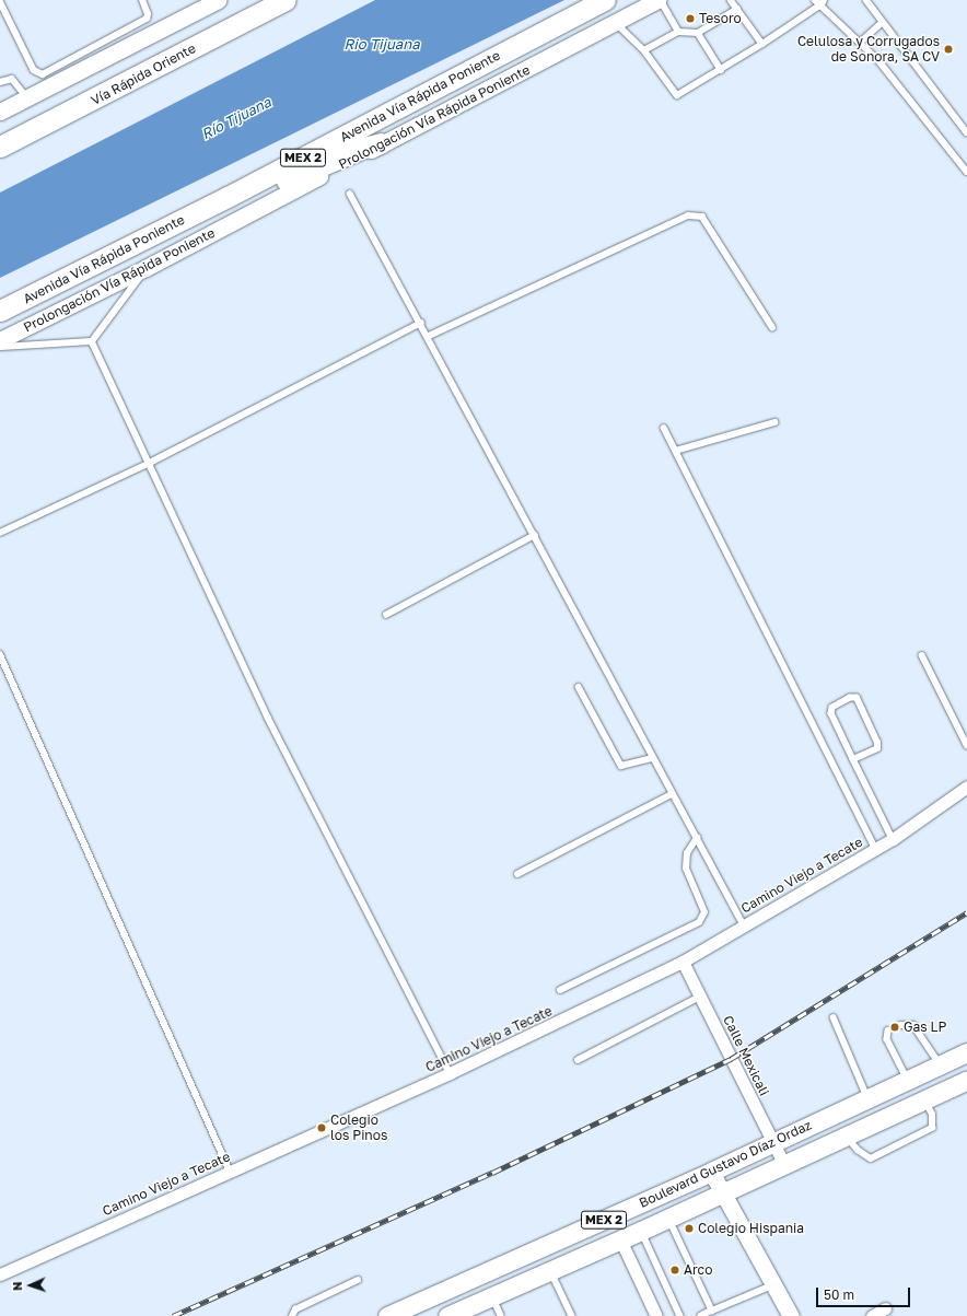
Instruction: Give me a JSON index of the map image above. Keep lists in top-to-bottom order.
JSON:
{
  "streets": {
    "highway": ["Vía Rápida Oriente", "Avenida Vía Rápida Poniente", "MEX 2"],
    "main road": ["Prolongación Vía Rápida Poniente", "Boulevard Gustavo Díaz Ordaz"],
    "street": ["Camino Viejo a Tecate", "Calle Mexicali"]
  },
  "crossings": [
    ["Camino Viejo a Tecate", "Calle Mexicali"],
    ["Calle Mexicali", "Boulevard Gustavo Díaz Ordaz"]
  ],
  "water": ["Rio Tijuana", "Río Tijuana"],
  "places": [
    "Tesoro",
    "Celulosa y Corrugados de Sonora, SA CV",
    "Gas LP",
    "Colegio los Pinos",
    "Colegio Hispania",
    "Arco"
  ],
  "scale_bar": "50 m",
  "north": "left"
}
